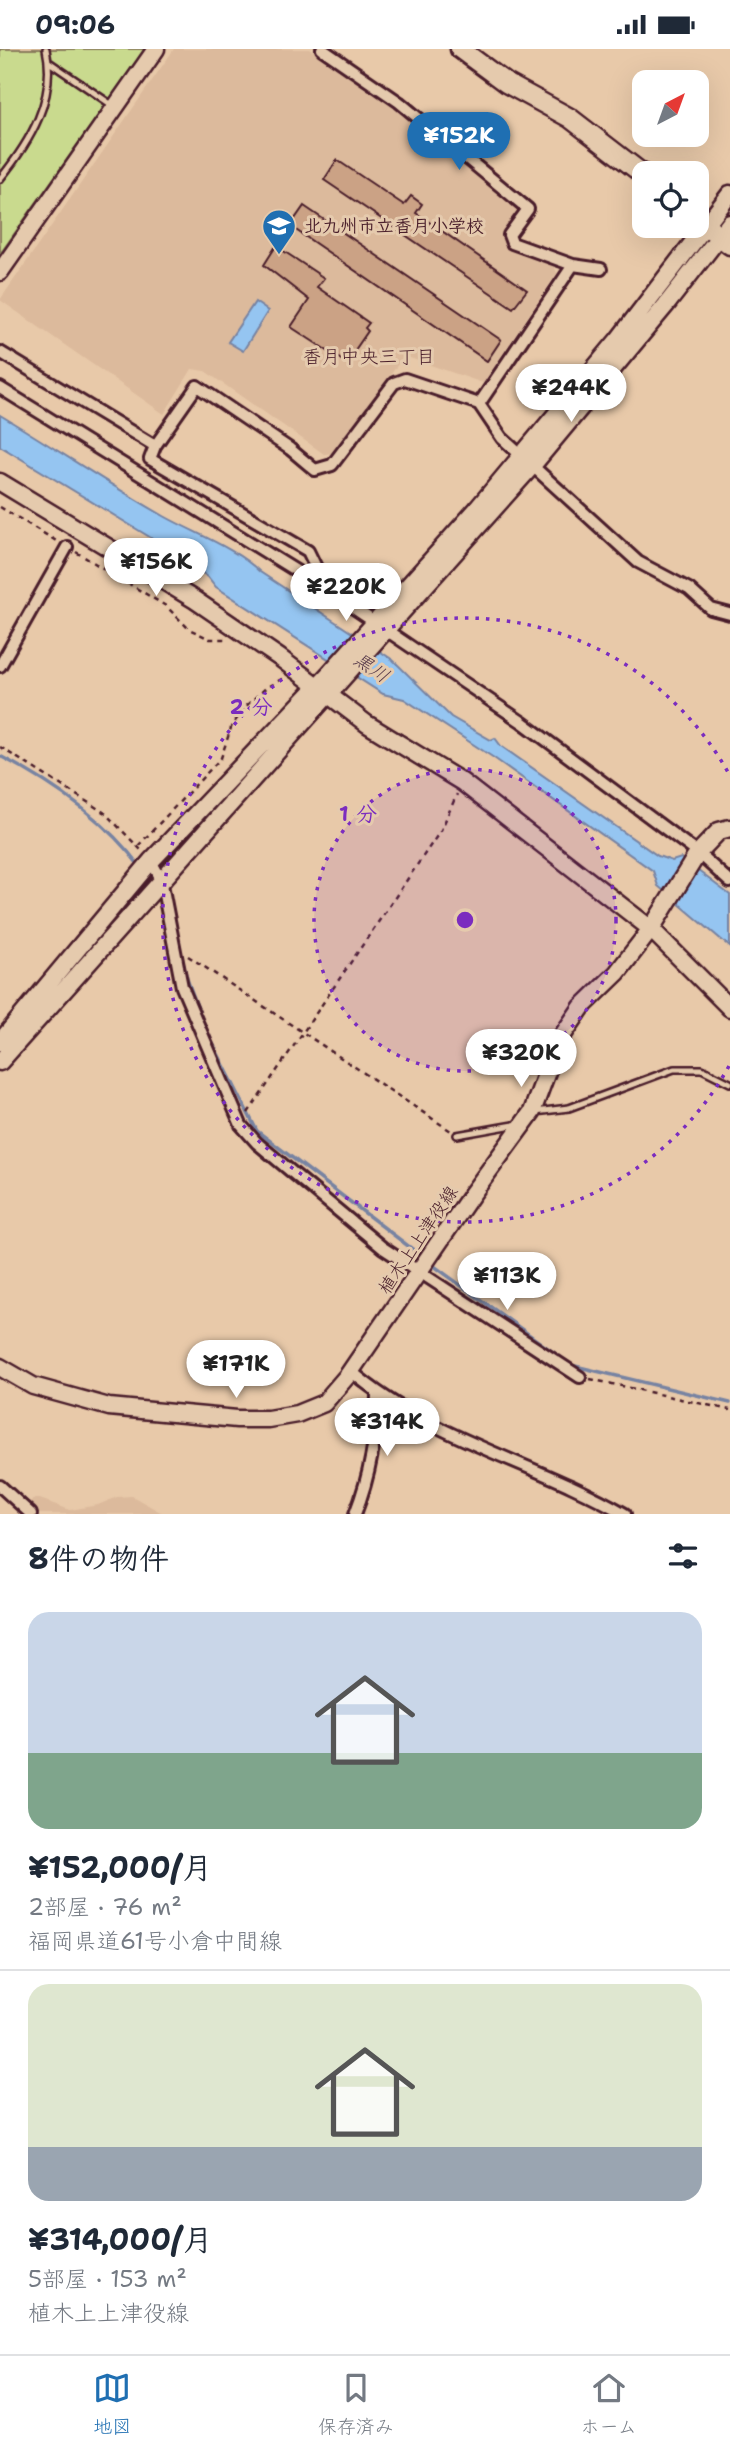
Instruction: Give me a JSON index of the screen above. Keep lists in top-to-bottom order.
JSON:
{
  "streets": {
    "street": ["植木上上津役線"]
  },
  "districts": ["香月中央三丁目"],
  "water": ["黒川"],
  "places": {
    "school or university": ["北九州市立香月小学校"]
  },
  "north": "top right",
  "page": {
    "status": "09:06",
    "price": [
      "¥152K",
      "¥244K",
      "¥156K",
      "¥220K",
      "¥320K",
      "¥113K",
      "¥171K",
      "¥314K"
    ],
    "heading": "8件の物件",
    "list": [
      {
        "name": "¥152,000/月",
        "note": "2部屋 · 76 m² · 福岡県道61号小倉中間線"
      },
      {
        "name": "¥314,000/月",
        "note": "5部屋 · 153 m² · 植木上上津役線"
      }
    ],
    "tabs": ["地図", "保存済み", "ホーム"]
  },
  "rings": ["2 分", "1 分"]
}
